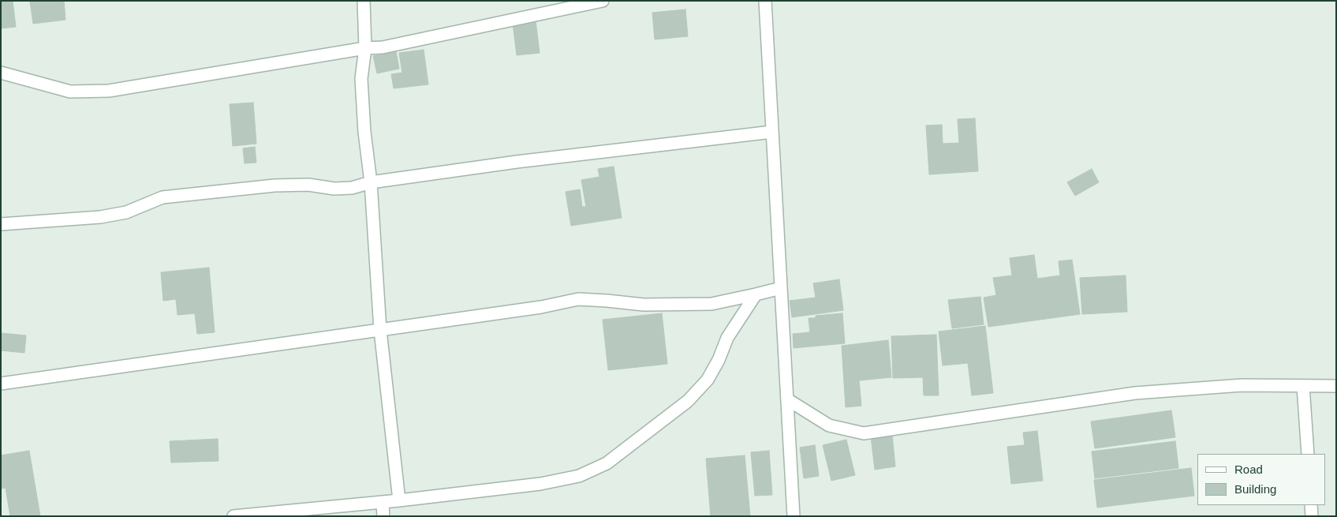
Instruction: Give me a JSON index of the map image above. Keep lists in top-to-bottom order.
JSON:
{
  "legend": ["Road", "Building"]
}
